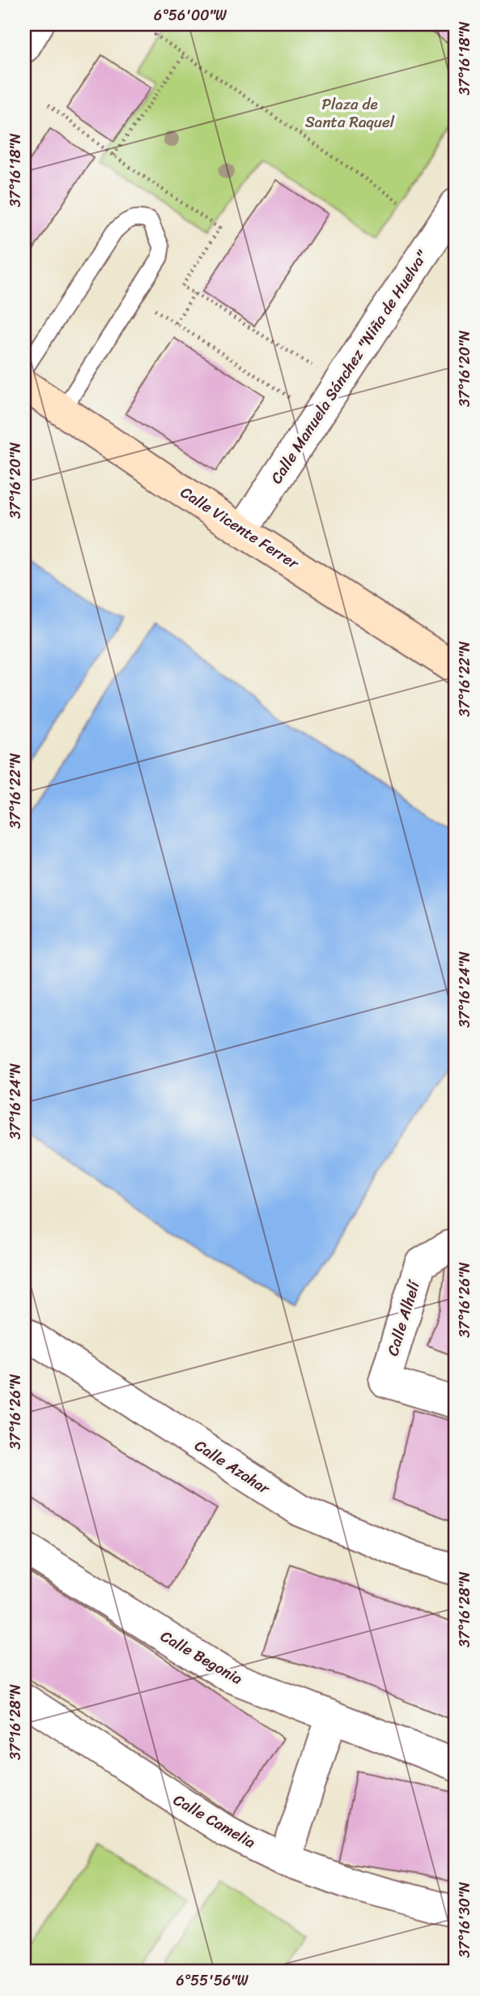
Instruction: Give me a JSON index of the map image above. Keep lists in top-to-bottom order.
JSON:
{
  "streets": {
    "street": [
      "Calle Manuela Sánchez \"Niña de Huelva\"",
      "Calle Vicente Ferrer",
      "Calle Alhelí",
      "Calle Azahar",
      "Calle Begonia",
      "Calle Camelia"
    ]
  },
  "crossings": [
    ["Calle Manuela Sánchez \"Niña de Huelva\"", "Calle Vicente Ferrer"]
  ],
  "parks": ["Plaza de Santa Raquel"],
  "coordinates": [
    "6°56'00\"W",
    "37°16'18\"N",
    "37°16'20\"N",
    "37°16'22\"N",
    "37°16'24\"N",
    "37°16'26\"N",
    "37°16'28\"N",
    "37°16'30\"N",
    "6°55'56\"W"
  ]
}
